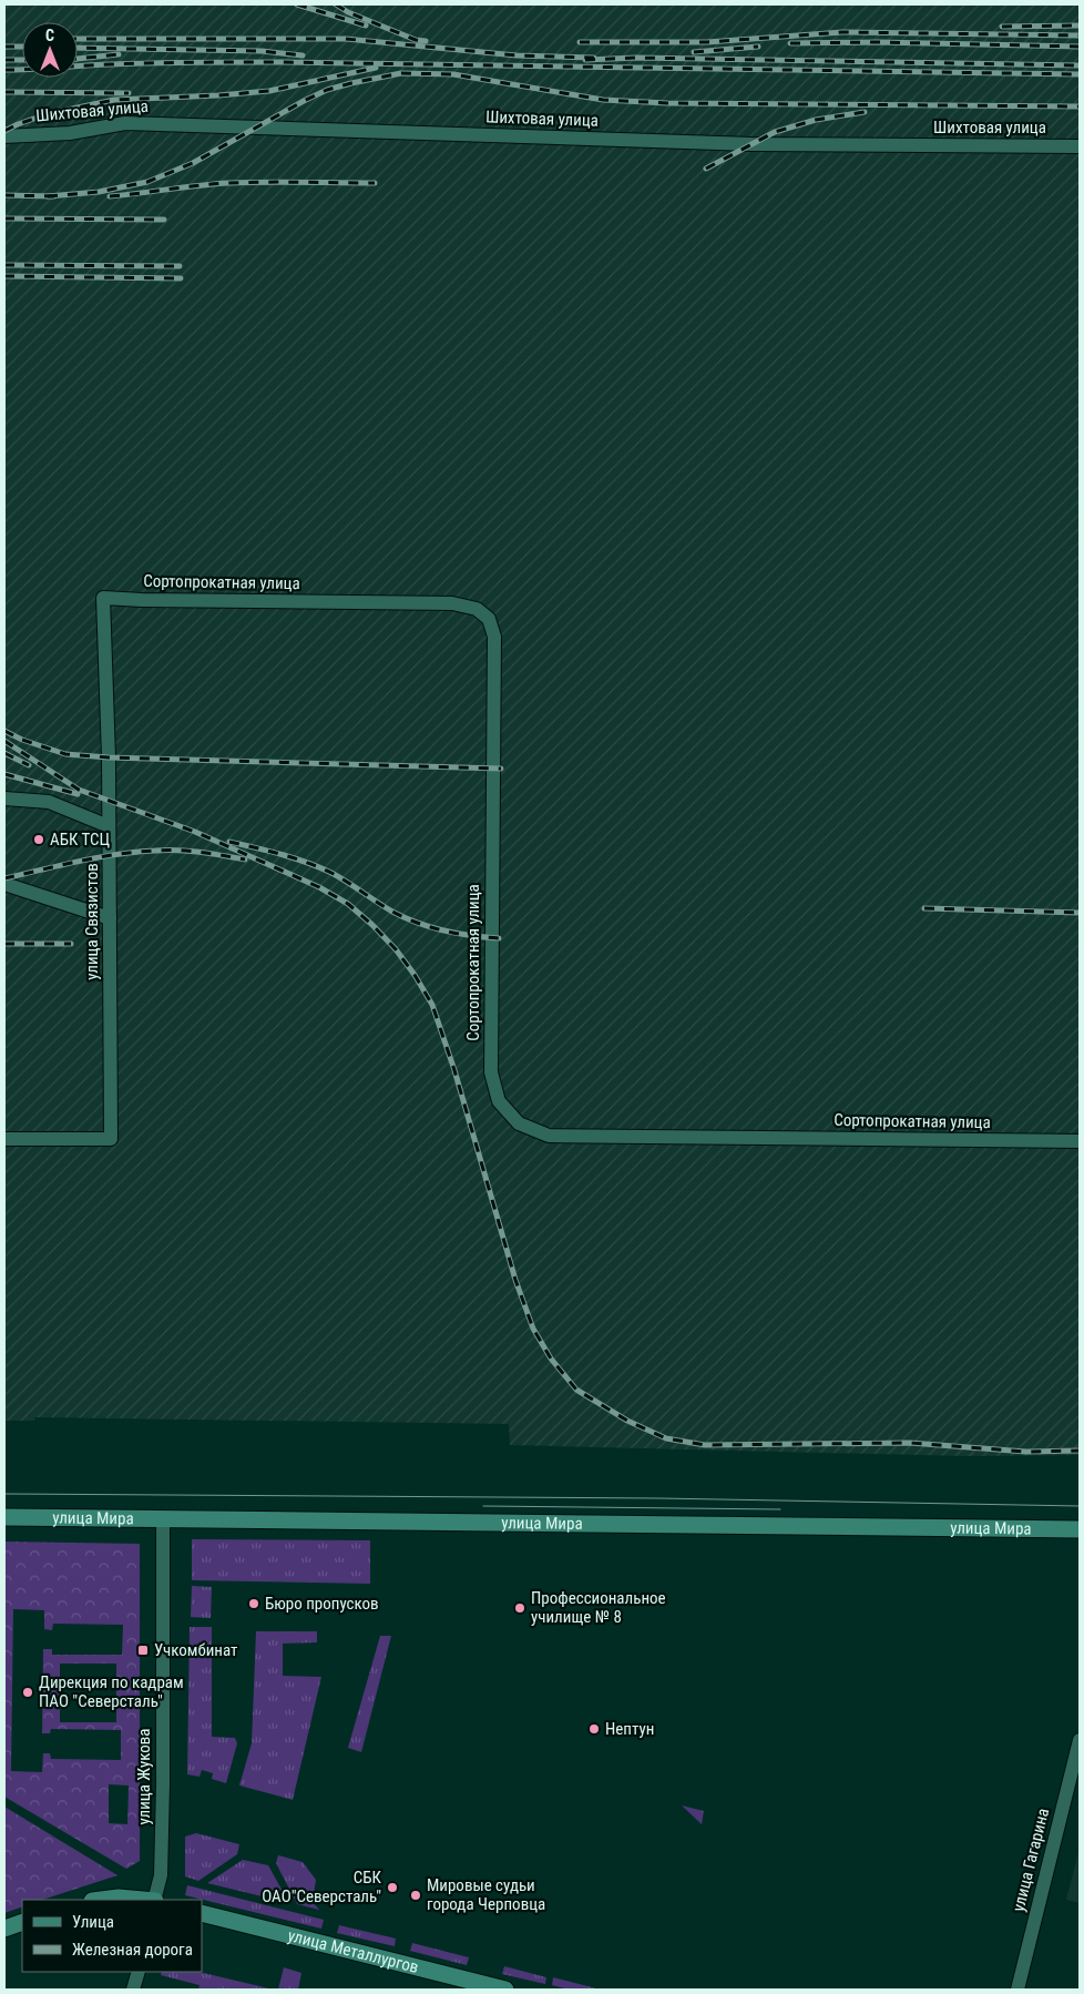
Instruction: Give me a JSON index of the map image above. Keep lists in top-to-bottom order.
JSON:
{
  "streets": {
    "main road": ["улица Мира", "улица Металлургов"],
    "street": [
      "Шихтовая улица",
      "Сортопрокатная улица",
      "улица Связистов",
      "улица Жукова",
      "улица Гагарина"
    ]
  },
  "crossings": [
    ["Сортопрокатная улица", "улица Связистов"],
    ["улица Мира", "улица Жукова"]
  ],
  "places": {
    "other": [
      "АБК ТСЦ",
      "Бюро пропусков",
      "Профессиональное училище № 8",
      "Дирекция по кадрам ПАО \"Северсталь\"",
      "Нептун",
      "СБК ОАО\"Северсталь\"",
      "Мировые судьи города Черповца"
    ],
    "transit": ["Учкомбинат"]
  },
  "legend": ["Улица", "Железная дорога"],
  "north": "top"
}
